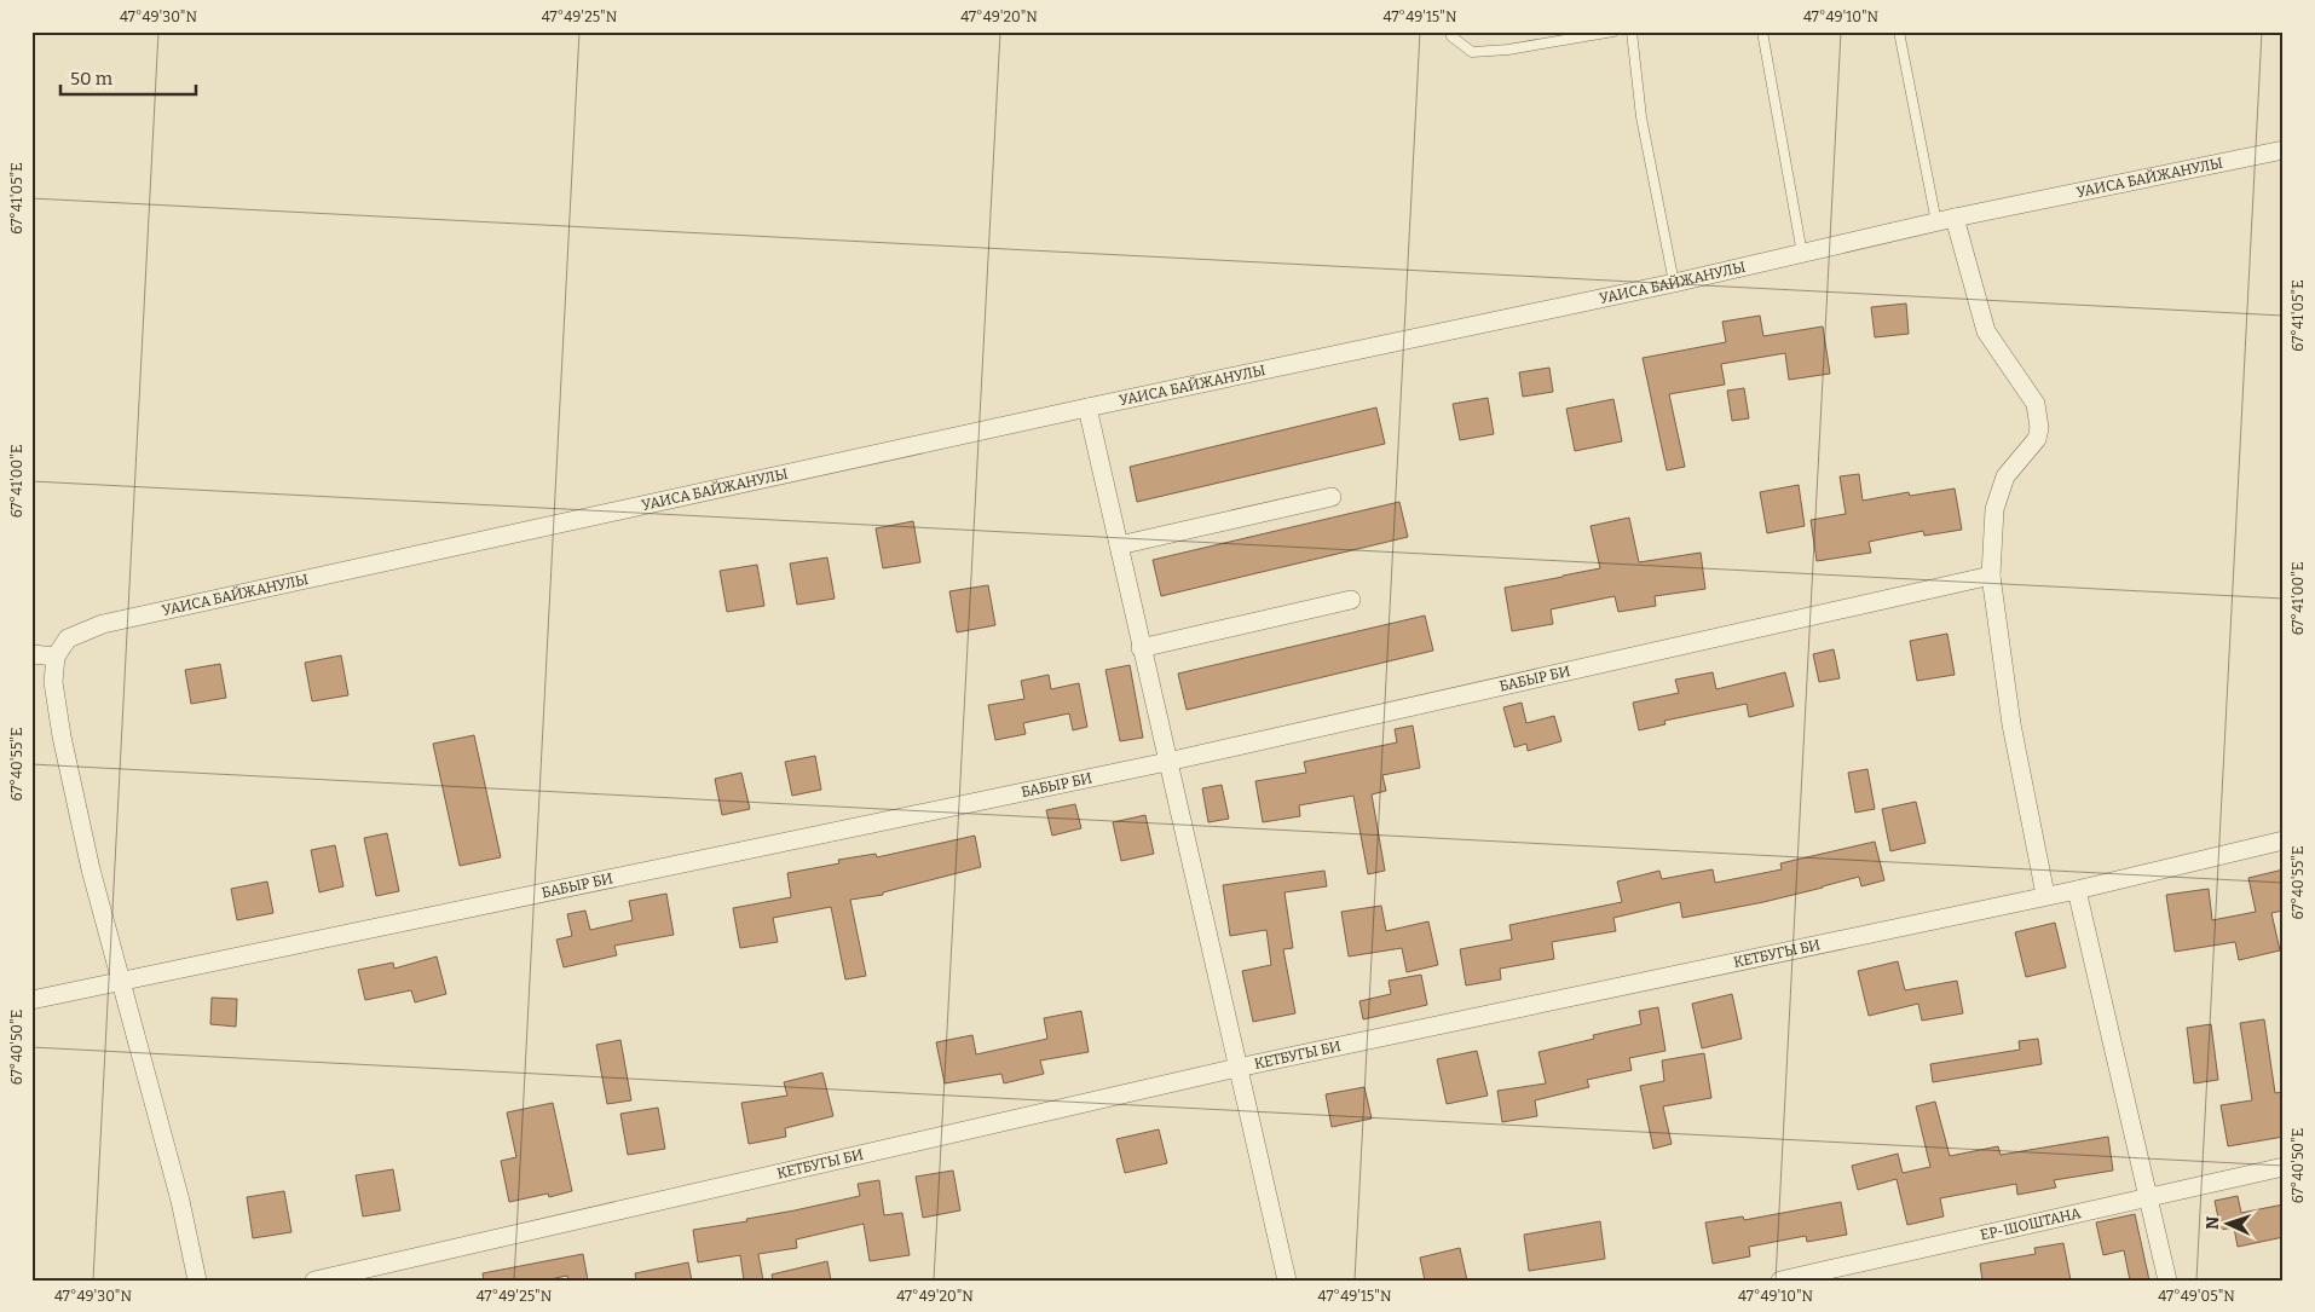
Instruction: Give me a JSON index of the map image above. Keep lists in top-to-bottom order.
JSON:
{
  "streets": {
    "street": [
      "УАИСА БАЙЖАНУЛЫ",
      "БАБЫР БИ",
      "КЕТБУГЫ БИ",
      "ЕР-ШОШТАНА"
    ]
  },
  "scale_bar": "50 m",
  "north": "left",
  "coordinates": [
    "47°49'30\"N",
    "47°49'25\"N",
    "47°49'20\"N",
    "47°49'15\"N",
    "47°49'10\"N",
    "67°41'05\"E",
    "67°41'00\"E",
    "67°40'55\"E",
    "67°40'50\"E",
    "47°49'05\"N"
  ]
}
